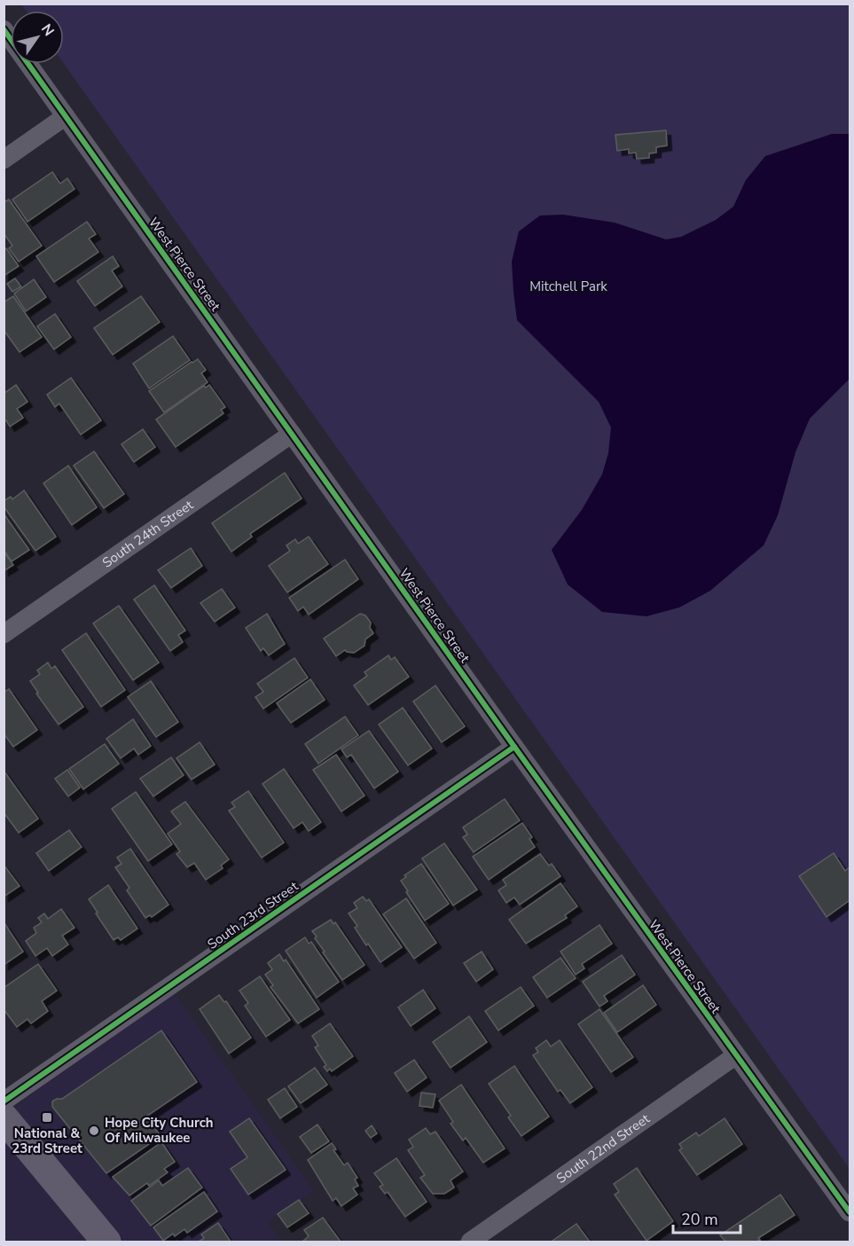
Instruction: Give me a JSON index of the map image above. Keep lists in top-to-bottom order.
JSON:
{
  "streets": {
    "street": [
      "West Pierce Street",
      "South 24th Street",
      "South 23rd Street",
      "South 22nd Street"
    ]
  },
  "crossings": [
    ["West Pierce Street", "South 24th Street"],
    ["West Pierce Street", "South 23rd Street"],
    ["West Pierce Street", "South 22nd Street"]
  ],
  "parks": ["Mitchell Park"],
  "places": {
    "transit": ["National & 23rd Street"],
    "other": ["Hope City Church Of Milwaukee"]
  },
  "scale_bar": "20 m",
  "north": "top right"
}
